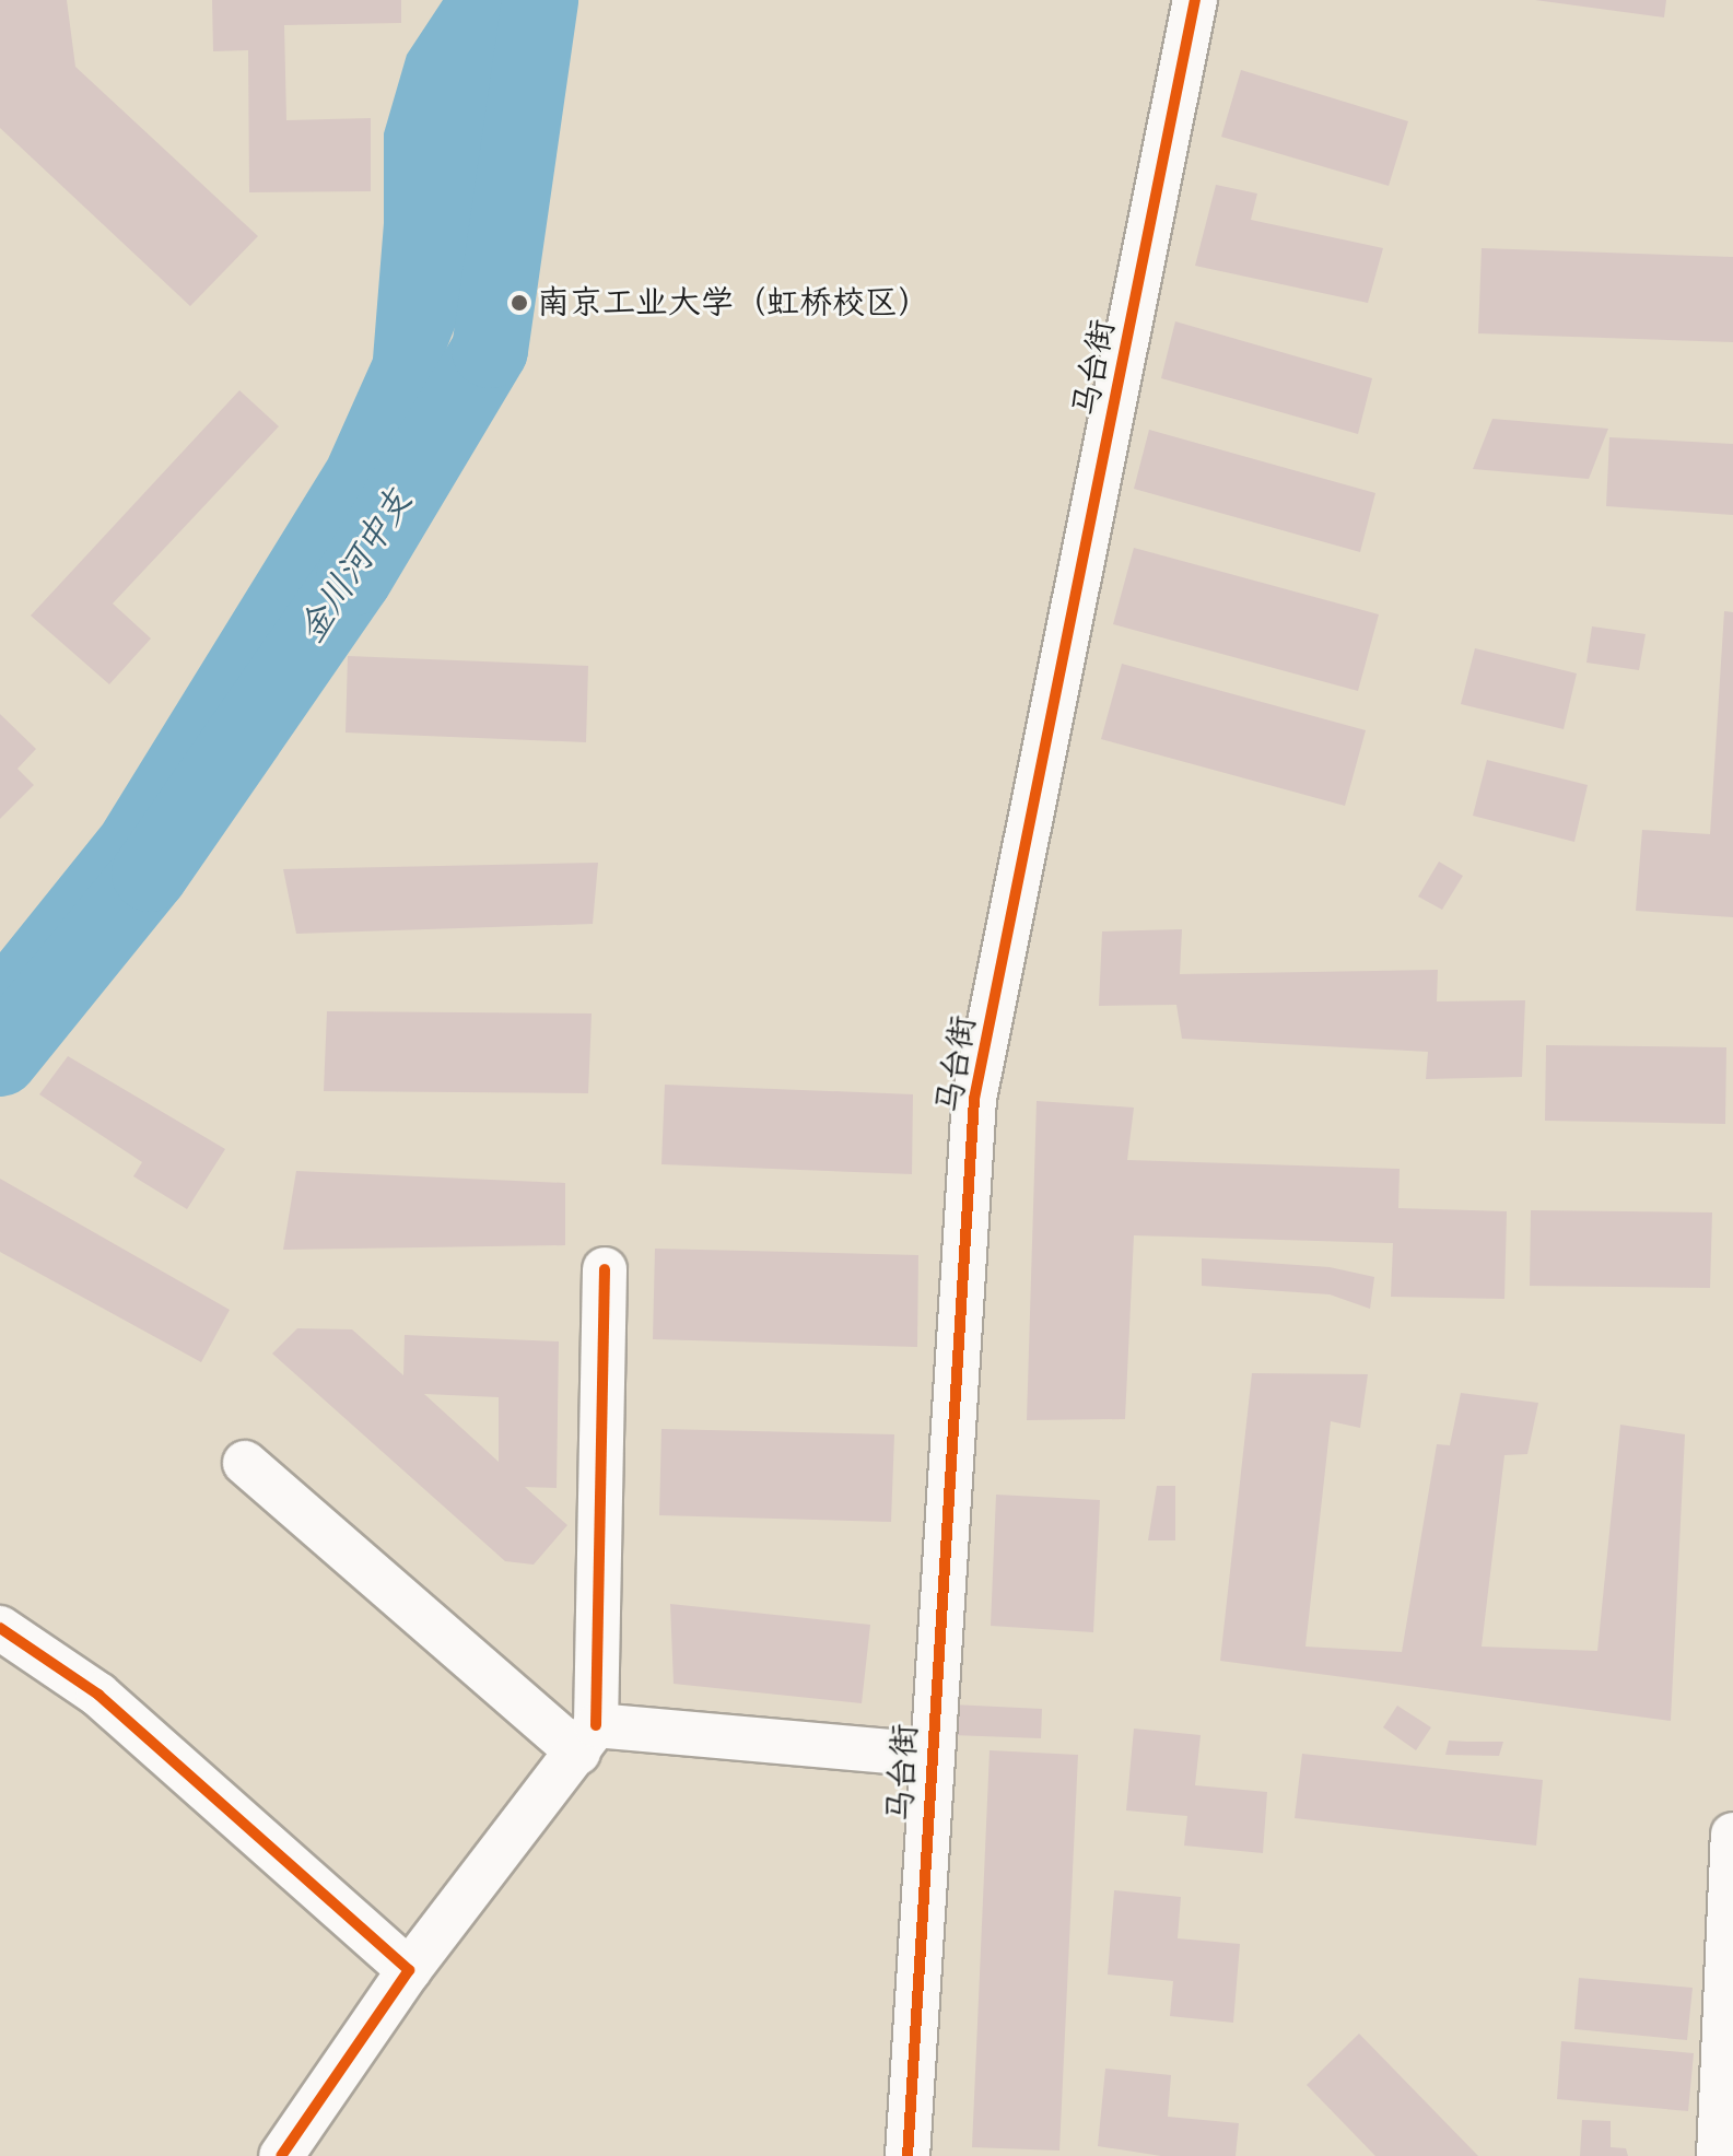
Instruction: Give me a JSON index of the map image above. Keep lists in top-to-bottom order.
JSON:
{
  "streets": {
    "street": ["马台街"]
  },
  "water": ["金川河中支"],
  "places": ["南京工业大学（虹桥校区）"]
}
